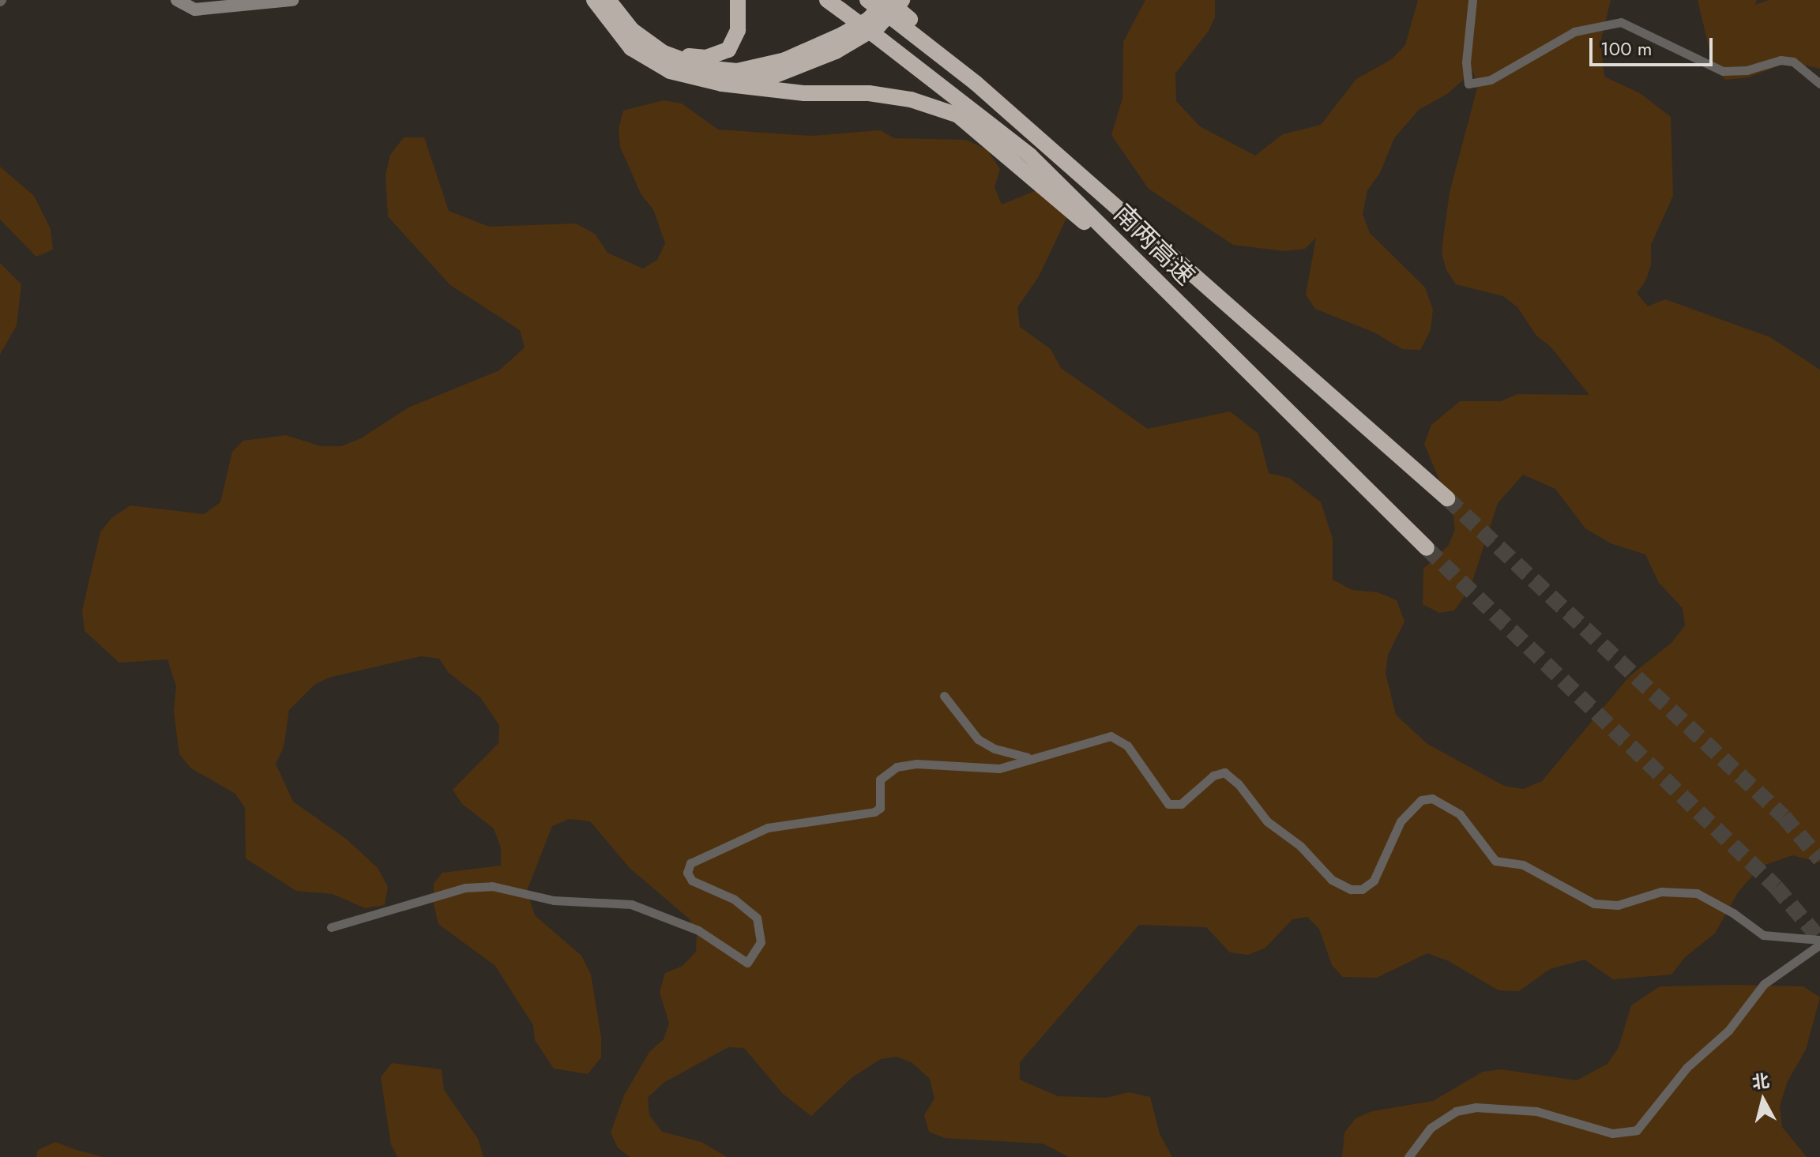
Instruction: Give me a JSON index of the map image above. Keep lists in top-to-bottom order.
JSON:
{
  "streets": {
    "highway": ["南两高速"]
  },
  "scale_bar": "100 m",
  "north": "top"
}
